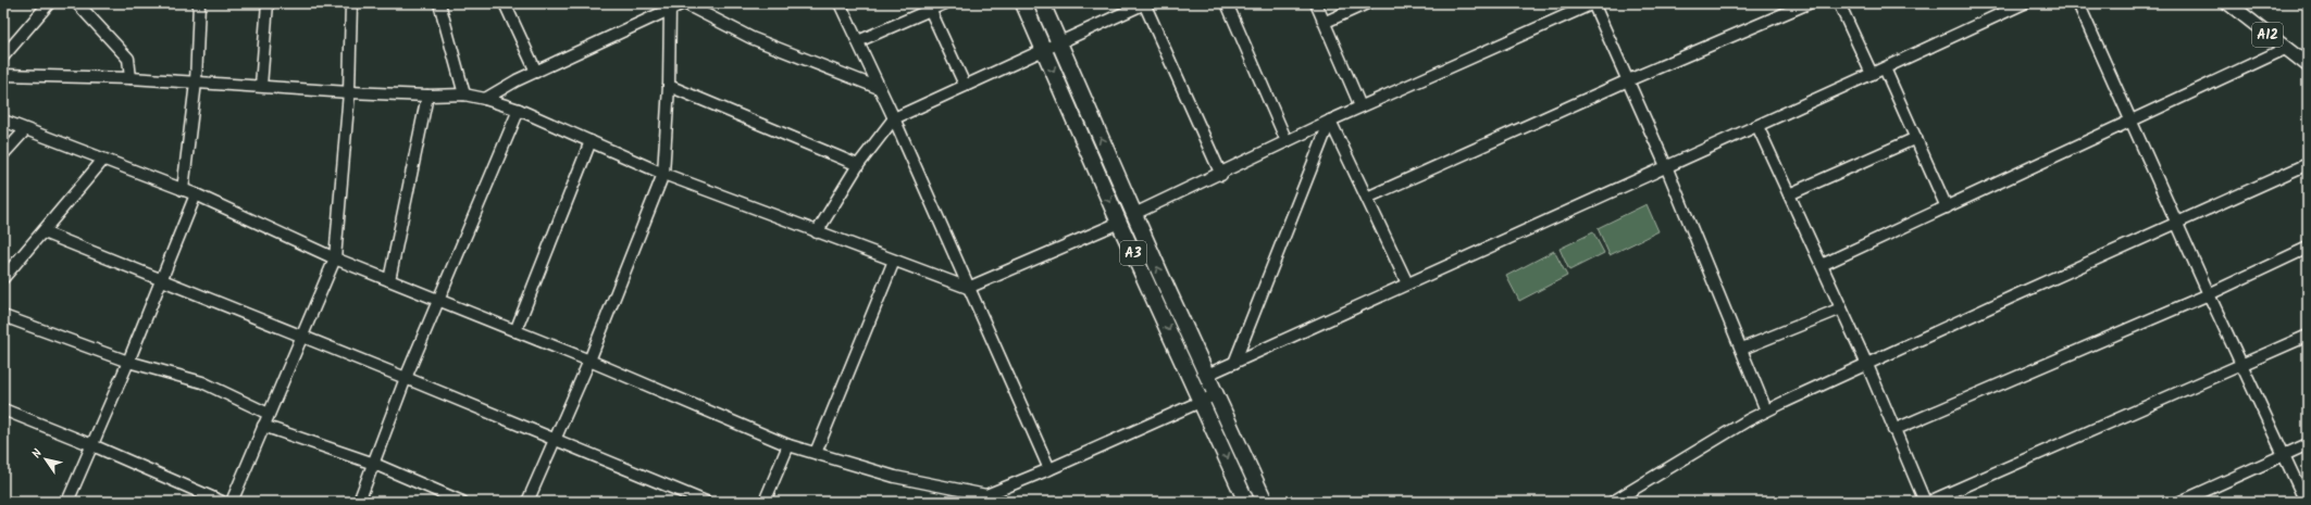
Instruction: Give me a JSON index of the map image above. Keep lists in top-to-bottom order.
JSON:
{
  "streets": {
    "highway": ["A3"],
    "main road": ["A12"]
  },
  "north": "top left"
}
